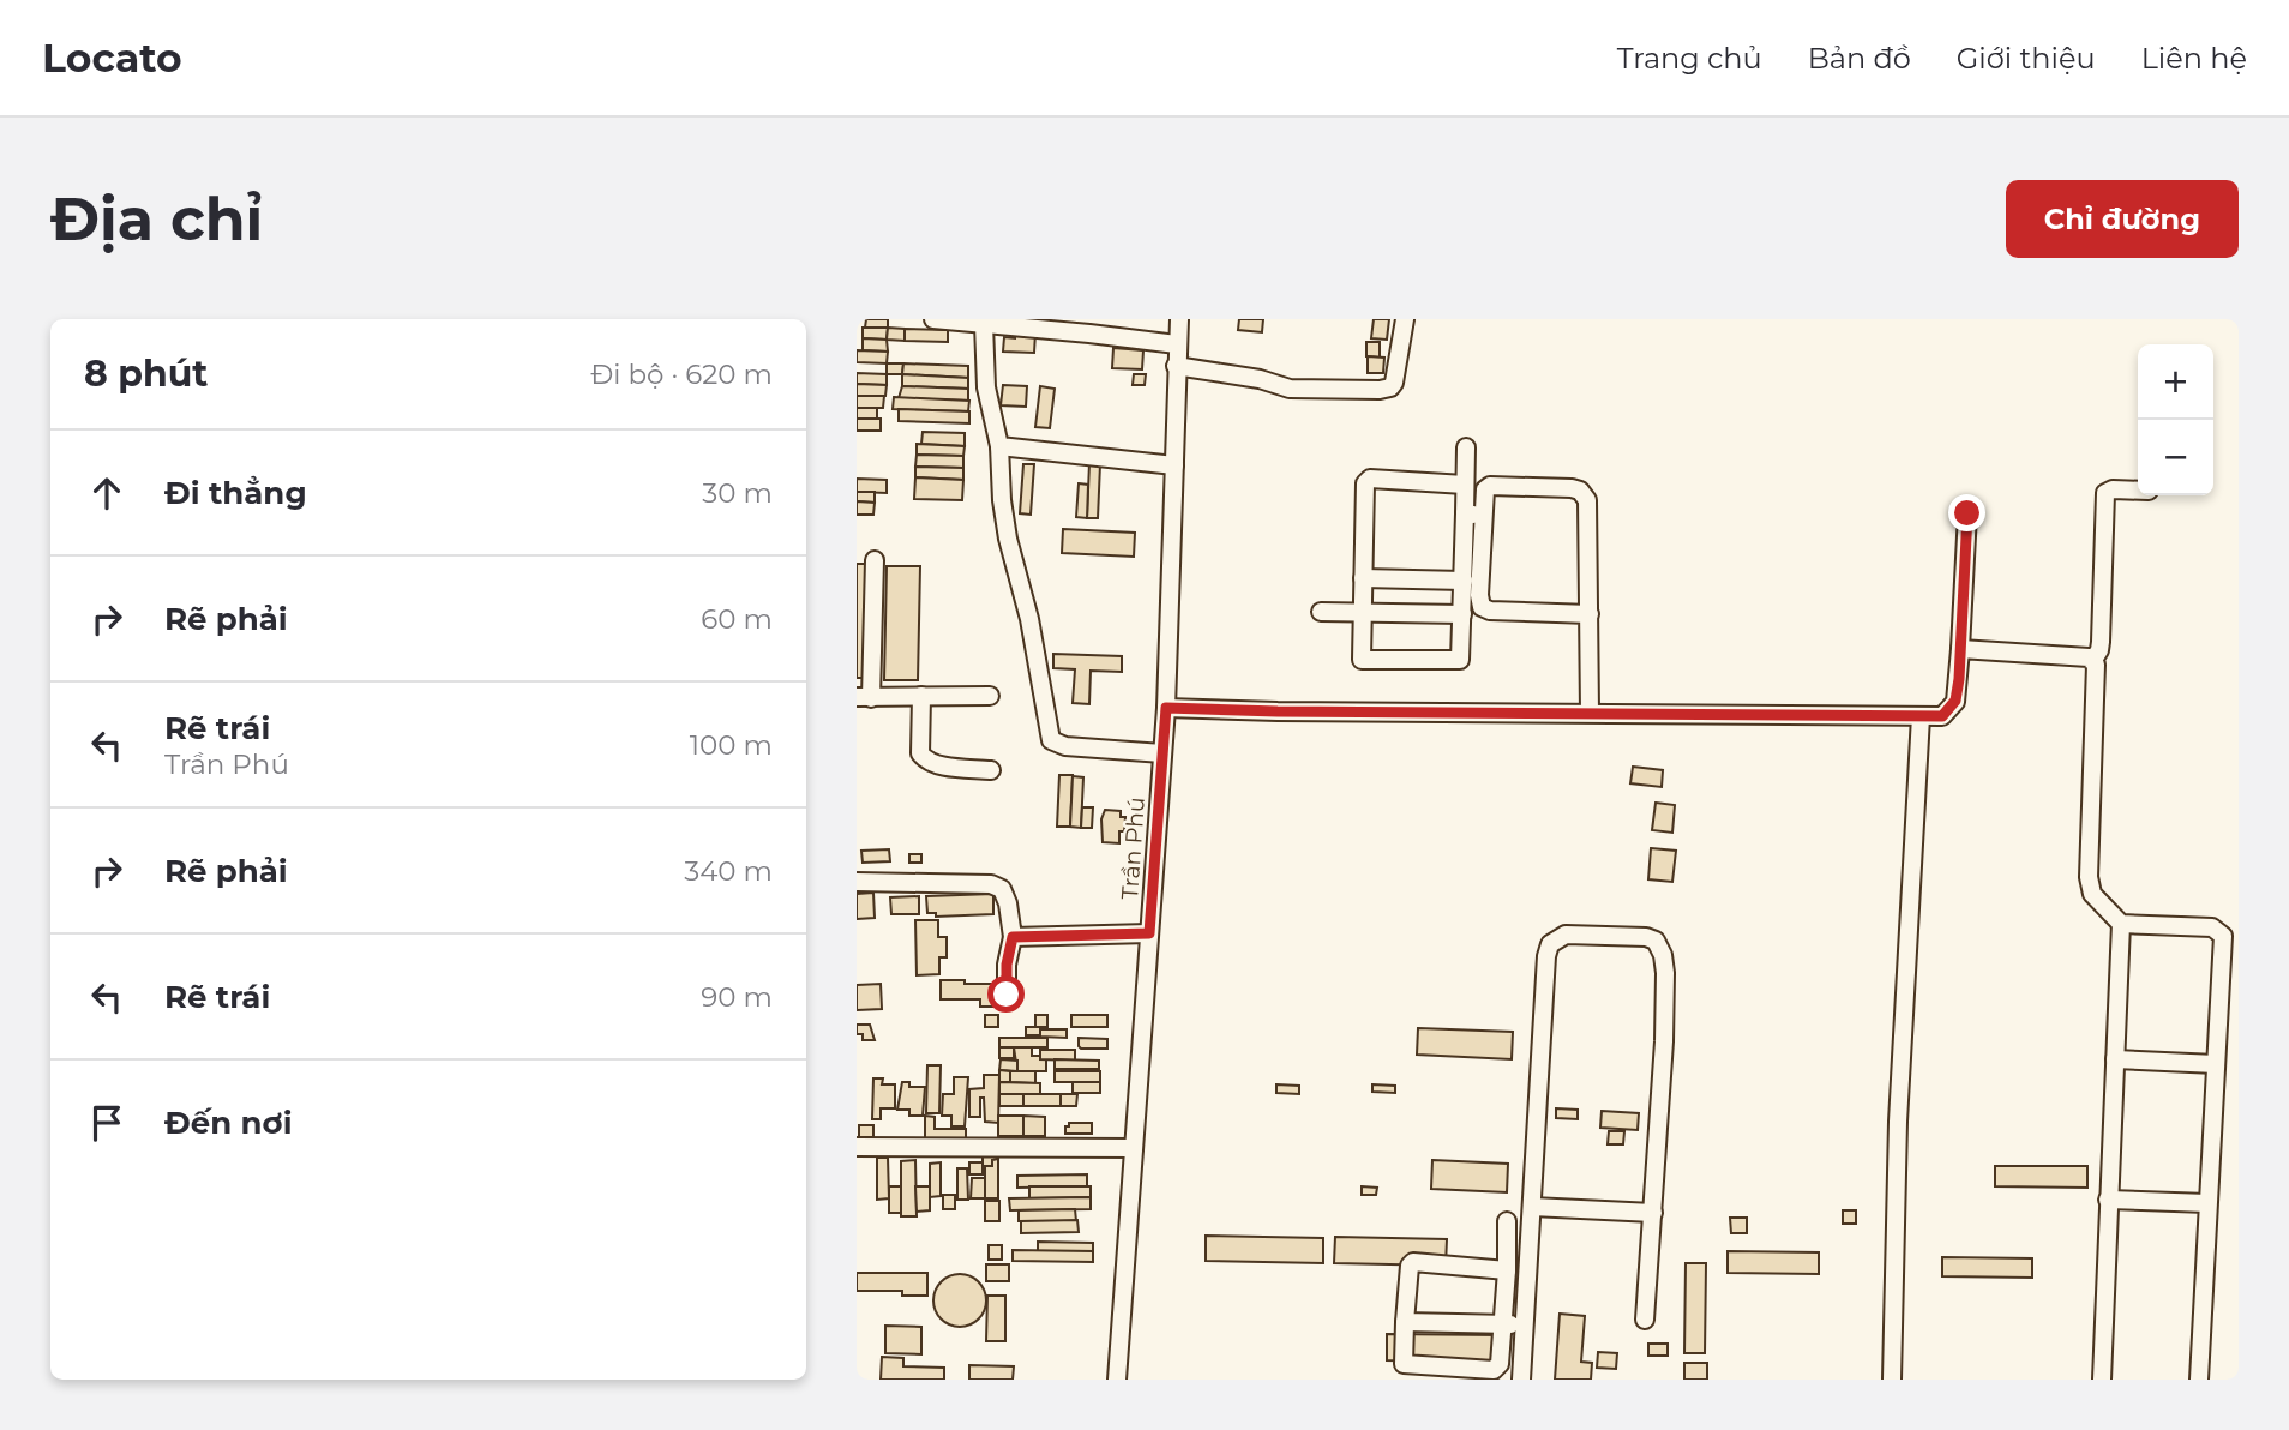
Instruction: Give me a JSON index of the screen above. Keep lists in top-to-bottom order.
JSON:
{
  "streets": {
    "street": ["Trần Phú"]
  },
  "page": {
    "header": "Locato",
    "nav": [
      "Trang chủ",
      "Bản đồ",
      "Giới thiệu",
      "Liên hệ"
    ],
    "buttons": "Chỉ đường",
    "title": "Địa chỉ",
    "heading": ["8 phút", "Đi bộ · 620 m"],
    "map_buttons": ["+", "−"],
    "list": [
      ["Đi thẳng", "30 m"],
      ["Rẽ phải", "60 m"],
      ["Rẽ trái", "Trần Phú", "100 m"],
      ["Rẽ phải", "340 m"],
      ["Rẽ trái", "90 m"],
      "Đến nơi"
    ]
  }
}
